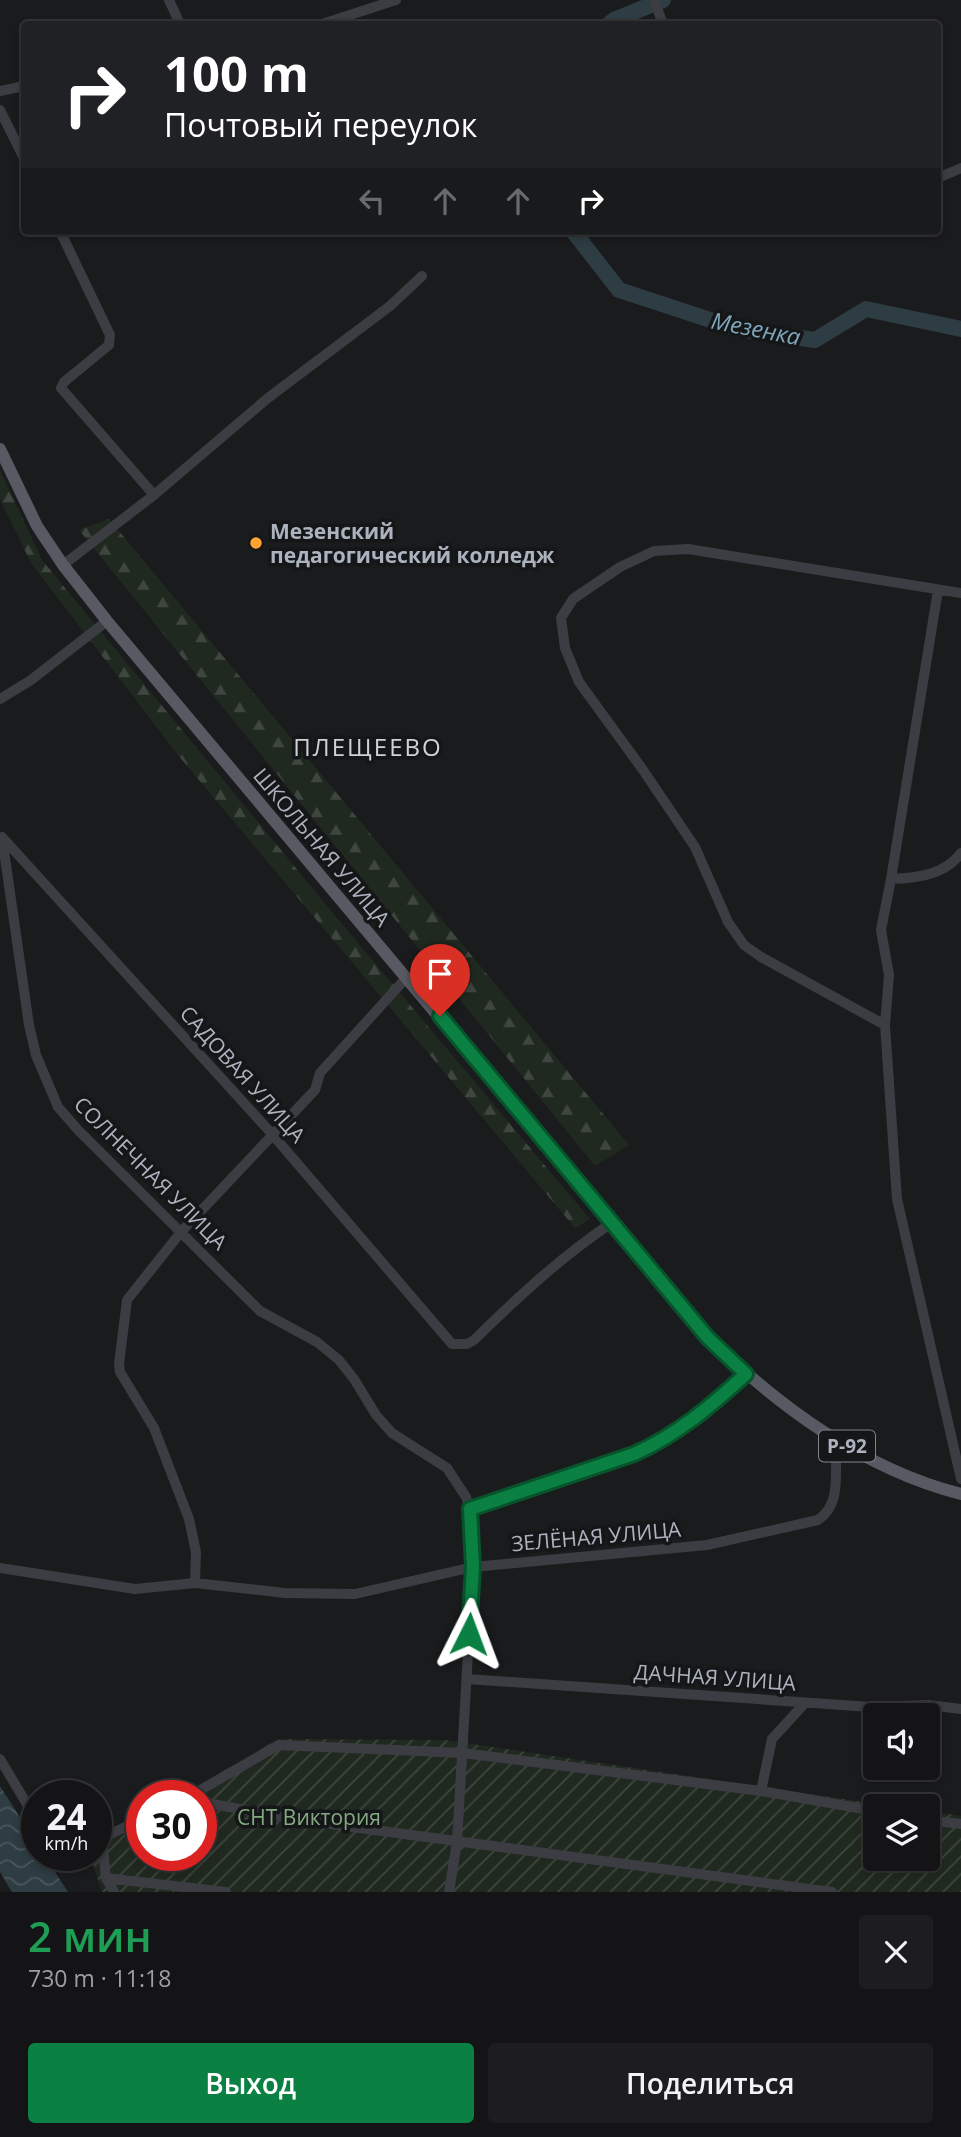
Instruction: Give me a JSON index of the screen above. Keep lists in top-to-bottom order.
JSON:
{
  "streets": {
    "main road": ["ШКОЛЬНАЯ УЛИЦА", "Р-92"],
    "street": [
      "САДОВАЯ УЛИЦА",
      "СОЛНЕЧНАЯ УЛИЦА",
      "ЗЕЛЁНАЯ УЛИЦА",
      "ДАЧНАЯ УЛИЦА"
    ]
  },
  "crossings": [
    ["ШКОЛЬНАЯ УЛИЦА", "САДОВАЯ УЛИЦА"],
    ["ШКОЛЬНАЯ УЛИЦА", "Р-92"],
    ["САДОВАЯ УЛИЦА", "СОЛНЕЧНАЯ УЛИЦА"],
    ["Р-92", "ЗЕЛЁНАЯ УЛИЦА"]
  ],
  "districts": ["ПЛЕЩЕЕВО"],
  "water": ["Мезенка"],
  "parks": ["СНТ Виктория"],
  "places": ["Мезенский педагогический колледж"],
  "page": {
    "turn": ["100 m", "Почтовый переулок"],
    "speed": "24 km/h",
    "limit": "30",
    "heading": ["2 мин", "730 m · 11:18"],
    "buttons": ["Выход", "Поделиться"]
  }
}
